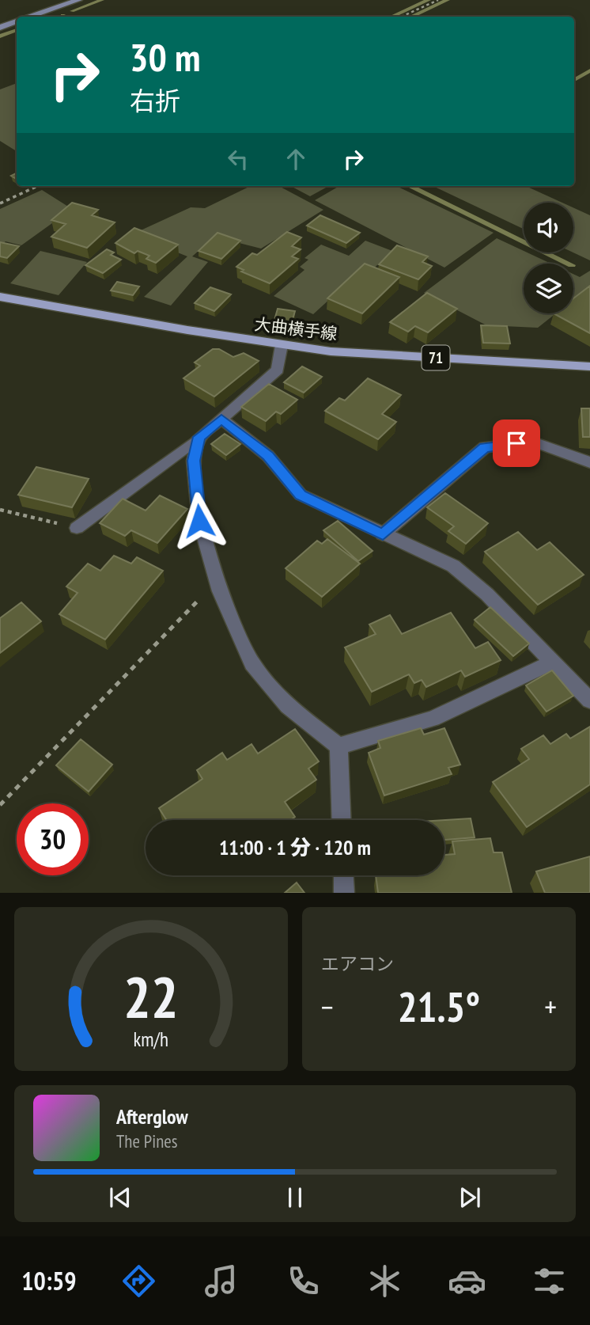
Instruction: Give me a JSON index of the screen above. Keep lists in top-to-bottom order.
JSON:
{
  "streets": {
    "main road": ["大曲横手線", "71"]
  },
  "page": {
    "turn": ["30 m", "右折"],
    "limit": "30",
    "trip": "11:00 · 1 分 · 120 m",
    "tile": "エアコン",
    "heat": ["−", "21.5°", "+"],
    "song": ["Afterglow", "The Pines"],
    "tabs": "10:59",
    "gauge": ["22", "km/h"]
  }
}
